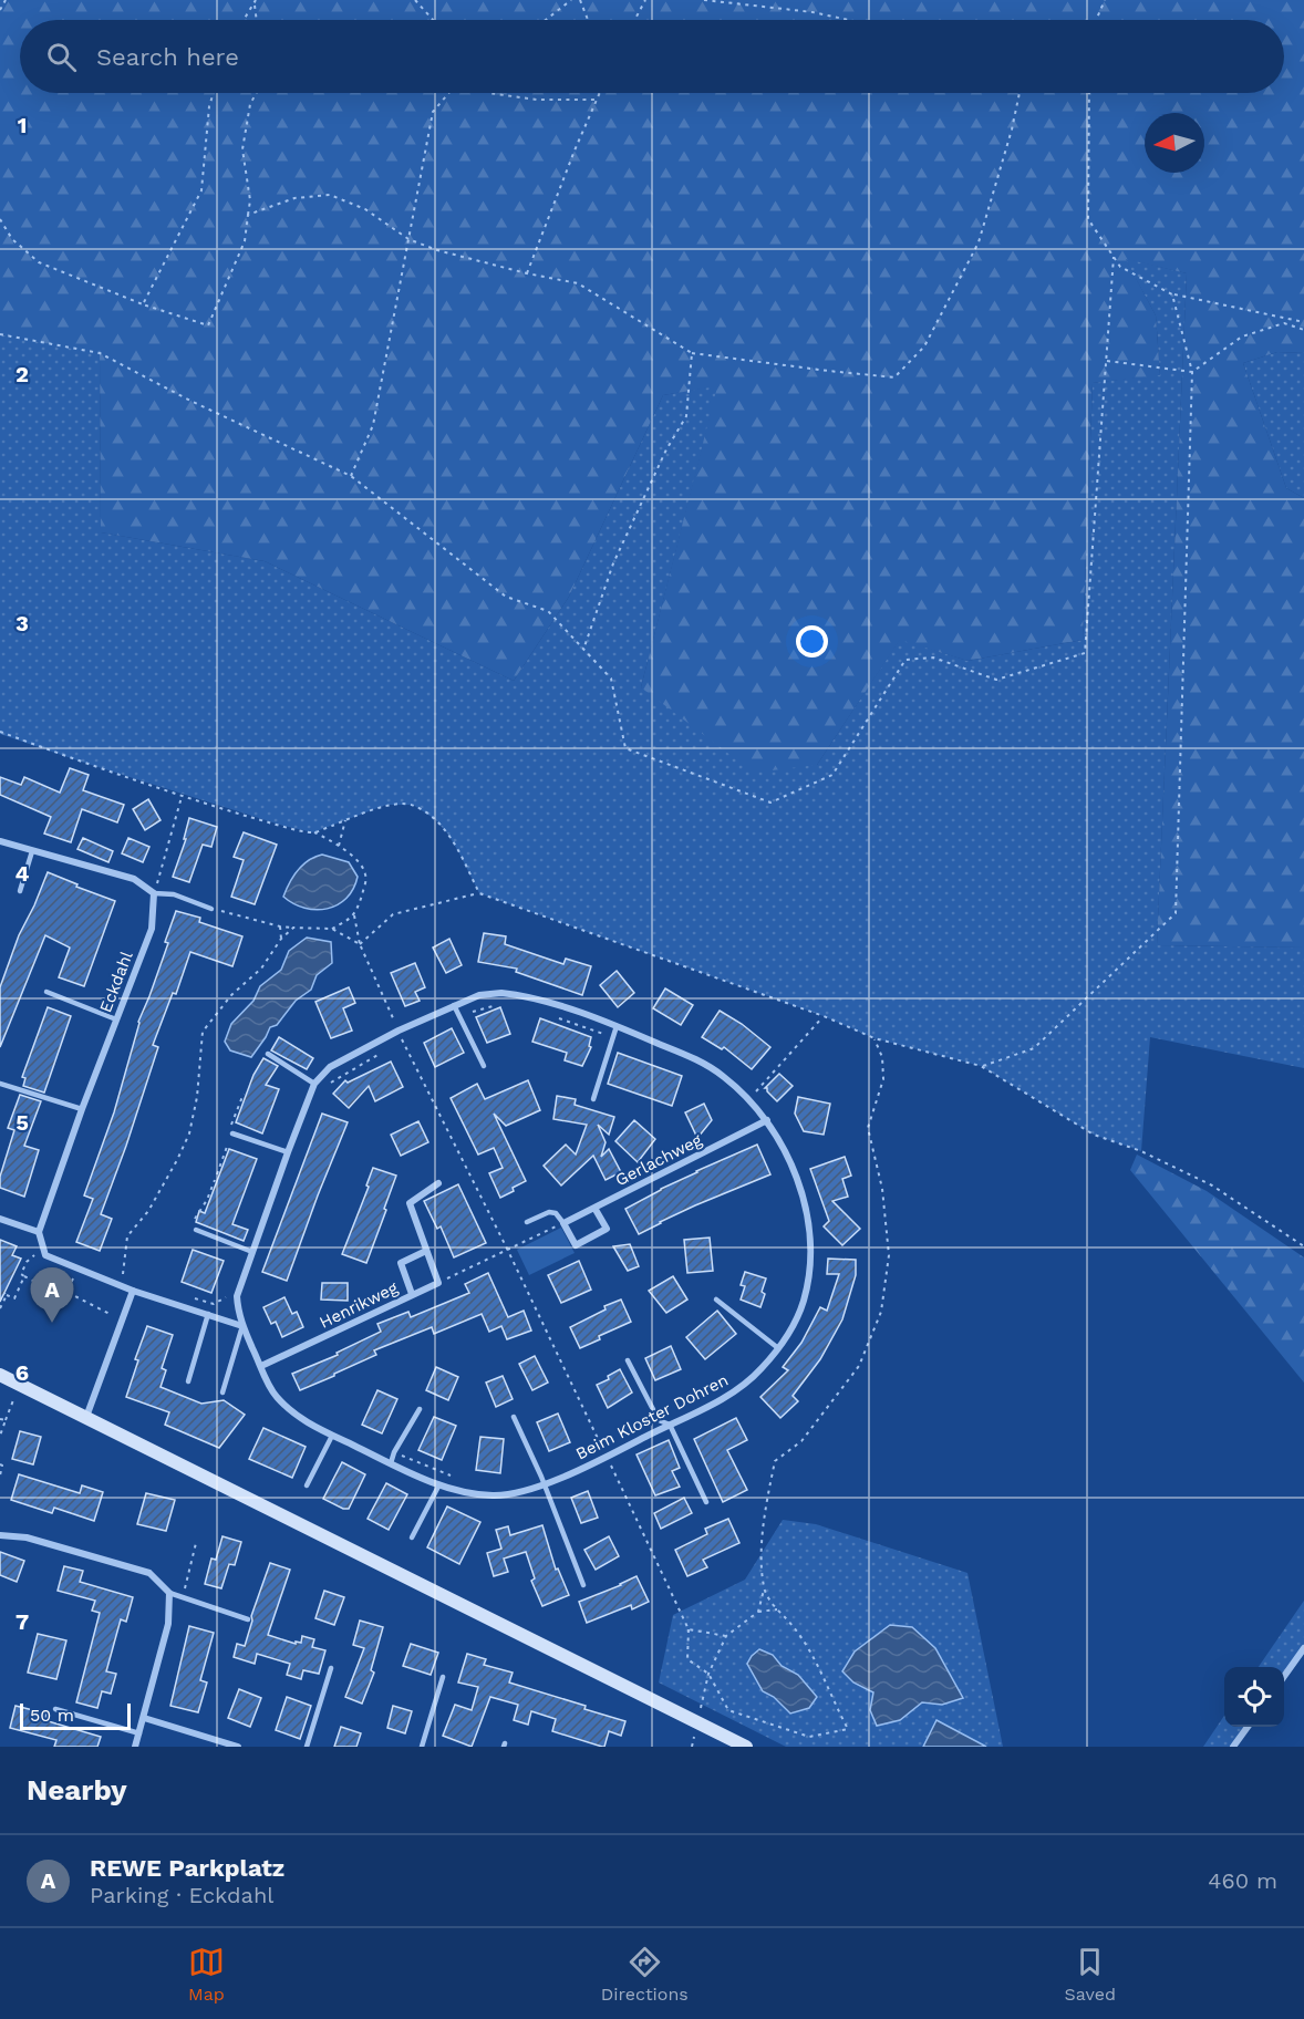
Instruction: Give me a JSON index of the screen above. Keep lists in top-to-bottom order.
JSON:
{
  "streets": {
    "street": [
      "Eckdahl",
      "Gerlachweg",
      "Henrikweg",
      "Beim Kloster Dohren"
    ]
  },
  "crossings": [
    ["Gerlachweg", "Beim Kloster Dohren"],
    ["Henrikweg", "Beim Kloster Dohren"]
  ],
  "scale_bar": "50 m",
  "north": "left",
  "page": {
    "search": "Search here",
    "pins": "A",
    "scale": "50 m",
    "heading": "Nearby",
    "list": [
      {
        "mark": "A",
        "name": "REWE Parkplatz",
        "note": "Parking · Eckdahl",
        "value": "460 m"
      }
    ],
    "nav": ["Map", "Directions", "Saved"]
  },
  "grid": {
    "rows": [
      "1",
      "2",
      "3",
      "4",
      "5",
      "6",
      "7"
    ]
  }
}
